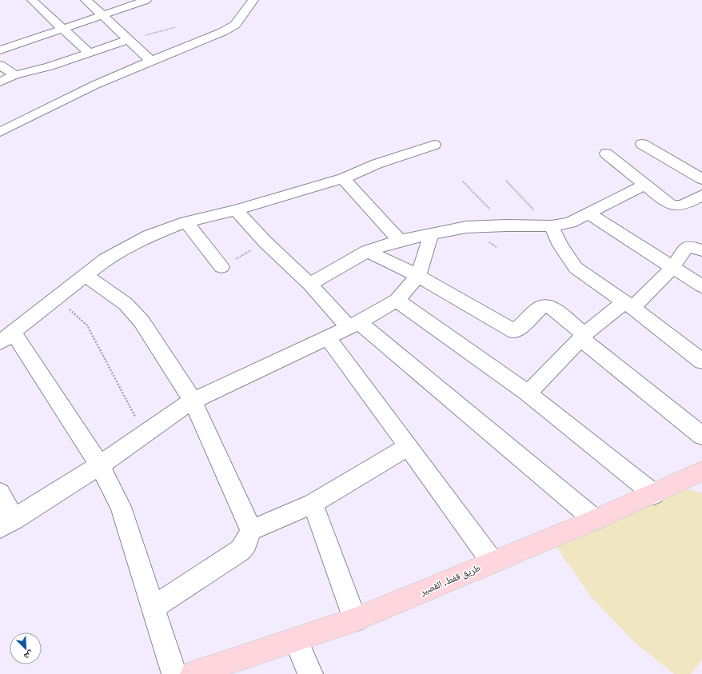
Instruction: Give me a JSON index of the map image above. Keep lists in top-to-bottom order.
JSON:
{
  "streets": {
    "main road": ["طريق قفط, القصير"]
  },
  "north": "bottom right"
}
